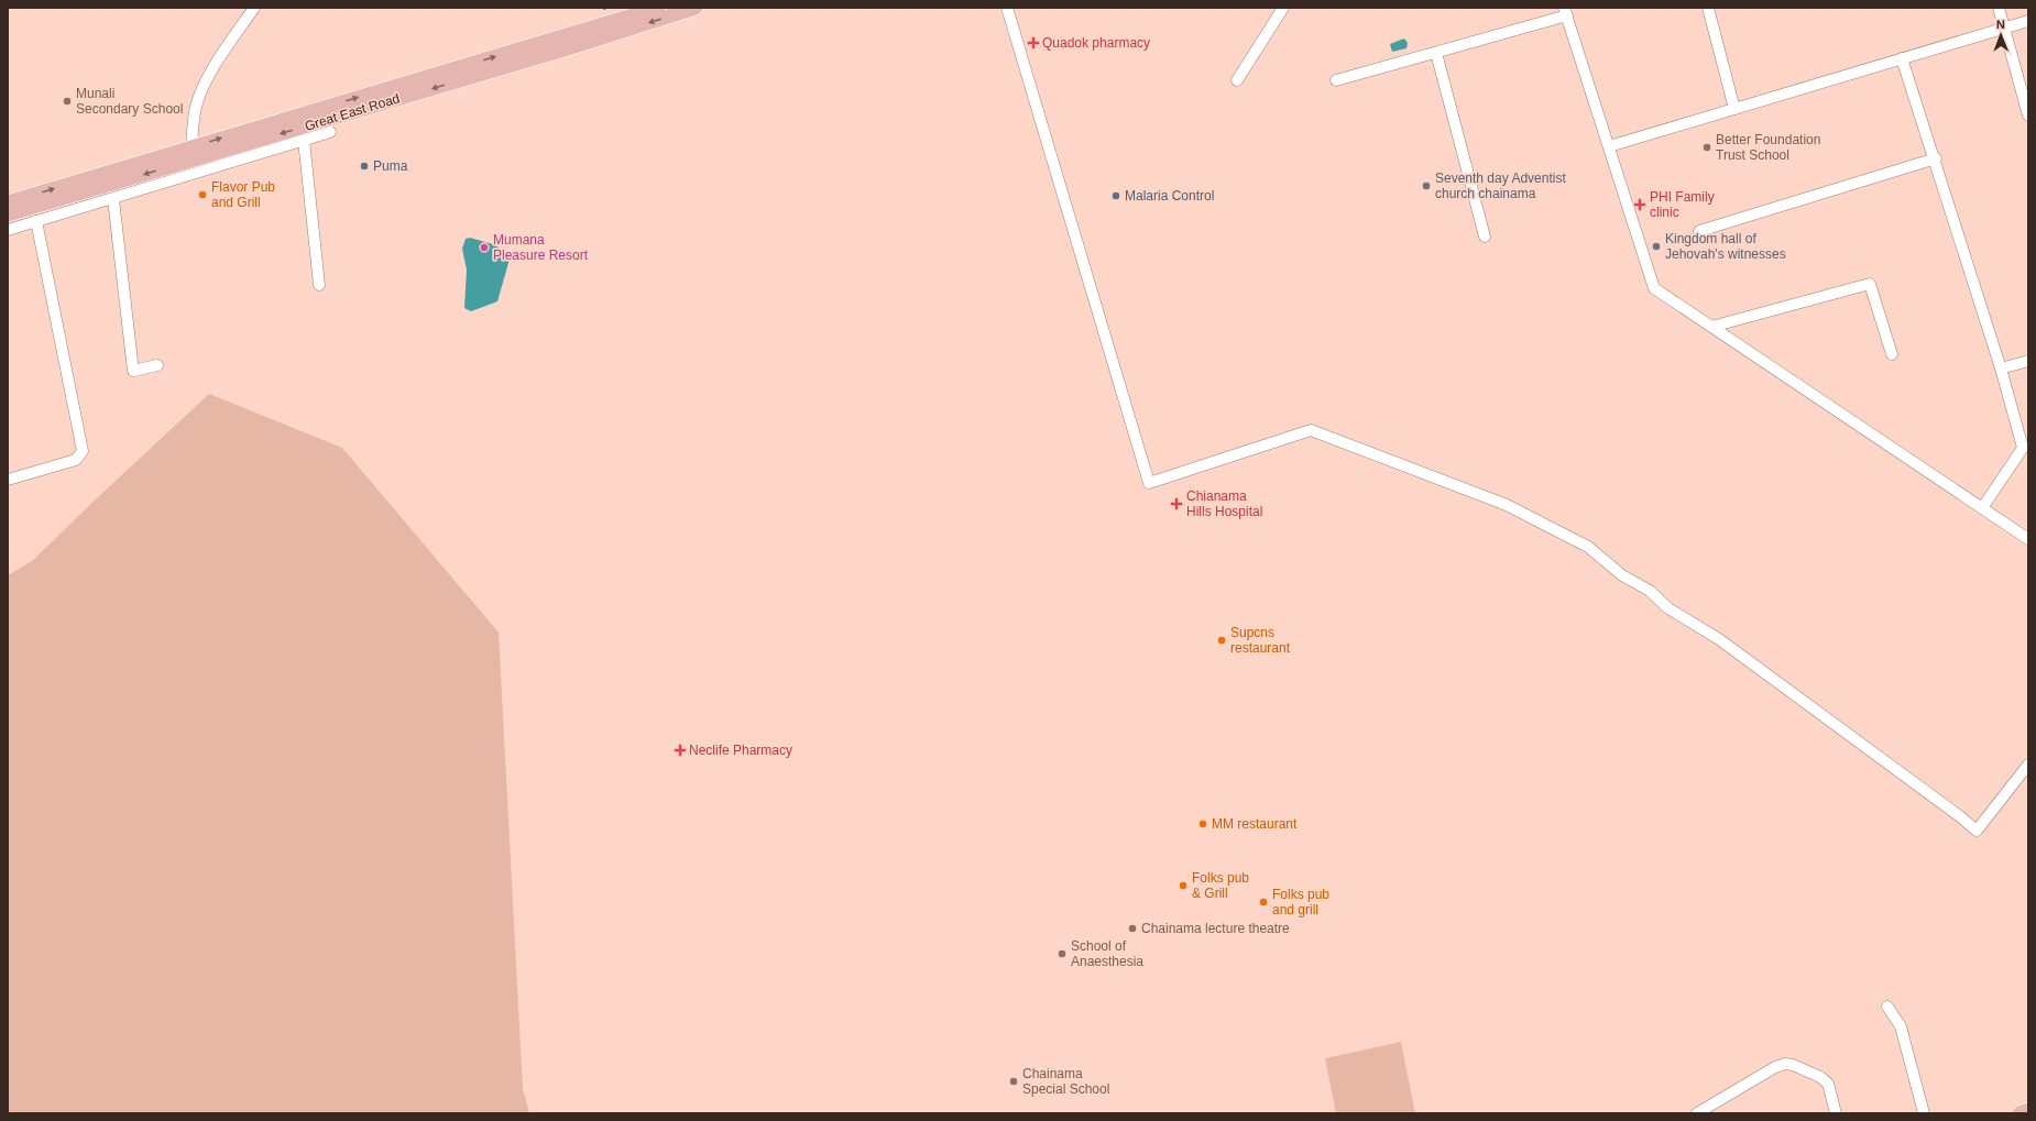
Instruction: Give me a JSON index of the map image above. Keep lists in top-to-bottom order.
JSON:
{
  "streets": {
    "main road": ["Great East Road"]
  },
  "places": {
    "health": [
      "Quadok pharmacy",
      "PHI Family clinic",
      "Chianama Hills Hospital",
      "Neclife Pharmacy"
    ],
    "other": [
      "Munali Secondary School",
      "Better Foundation Trust School",
      "Puma",
      "Seventh day Adventist church chainama",
      "Flavor Pub and Grill",
      "Malaria Control",
      "Kingdom hall of Jehovah's witnesses",
      "Mumana Pleasure Resort",
      "Supcns restaurant",
      "MM restaurant",
      "Folks pub & Grill",
      "Folks pub and grill",
      "Chainama lecture theatre",
      "School of Anaesthesia",
      "Chainama Special School"
    ]
  },
  "north": "top"
}
